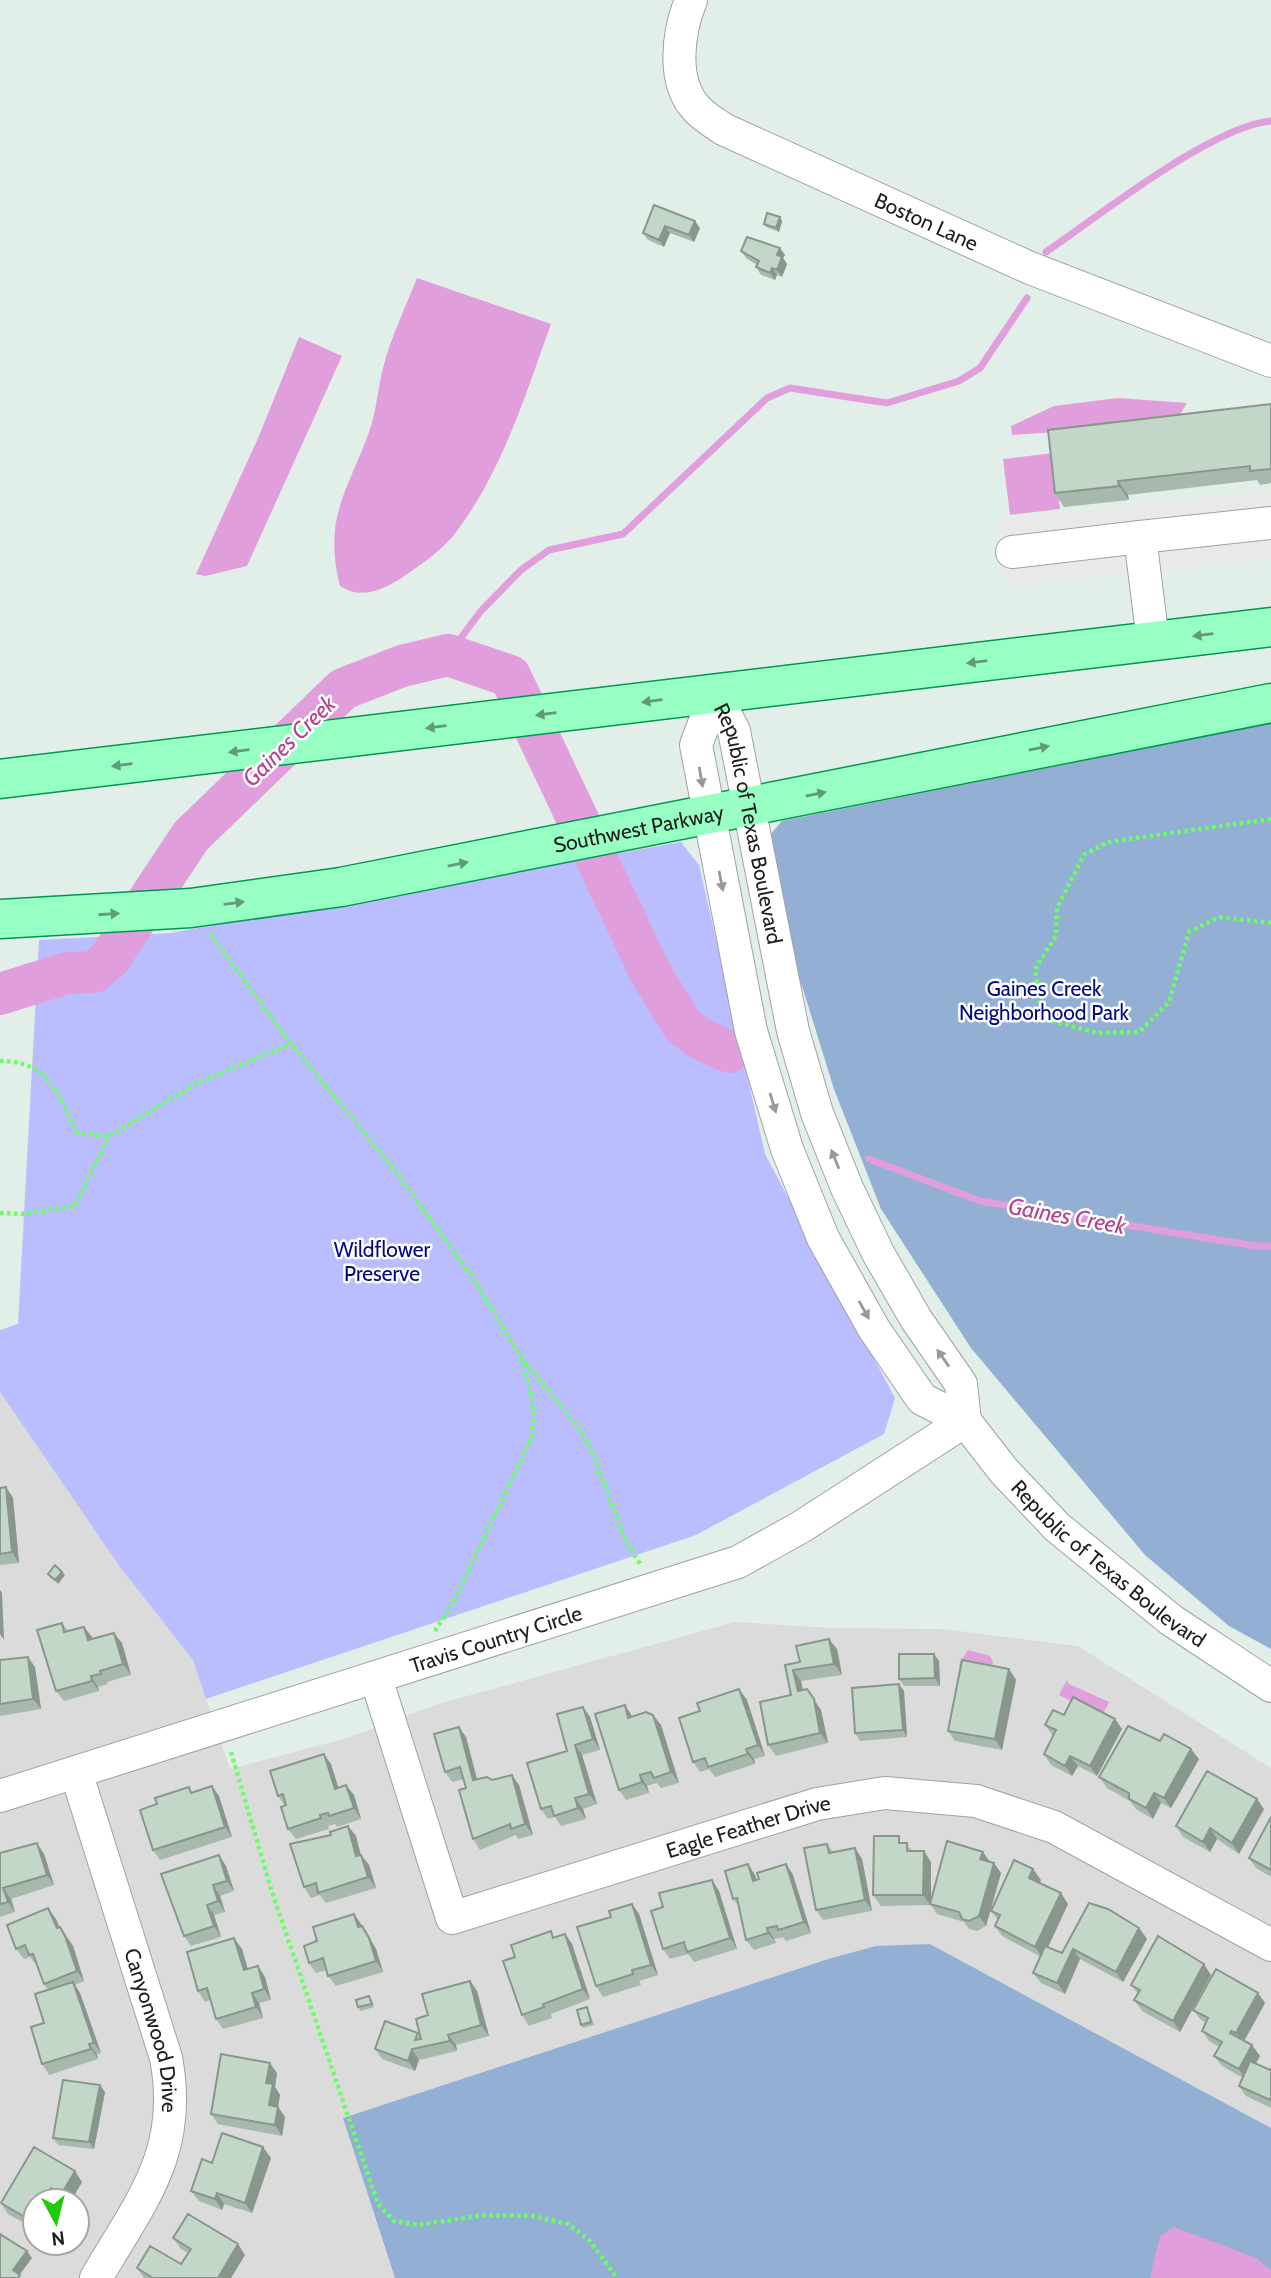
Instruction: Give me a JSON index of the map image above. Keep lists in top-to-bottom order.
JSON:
{
  "streets": {
    "main road": ["Southwest Parkway"],
    "street": [
      "Boston Lane",
      "Republic of Texas Boulevard",
      "Travis Country Circle",
      "Eagle Feather Drive",
      "Canyonwood Drive"
    ]
  },
  "crossings": [
    ["Republic of Texas Boulevard", "Southwest Parkway"],
    ["Republic of Texas Boulevard", "Travis Country Circle"],
    ["Travis Country Circle", "Eagle Feather Drive"],
    ["Travis Country Circle", "Canyonwood Drive"]
  ],
  "water": ["Gaines Creek"],
  "parks": ["Gaines Creek Neighborhood Park", "Wildflower Preserve"],
  "north": "bottom"
}
